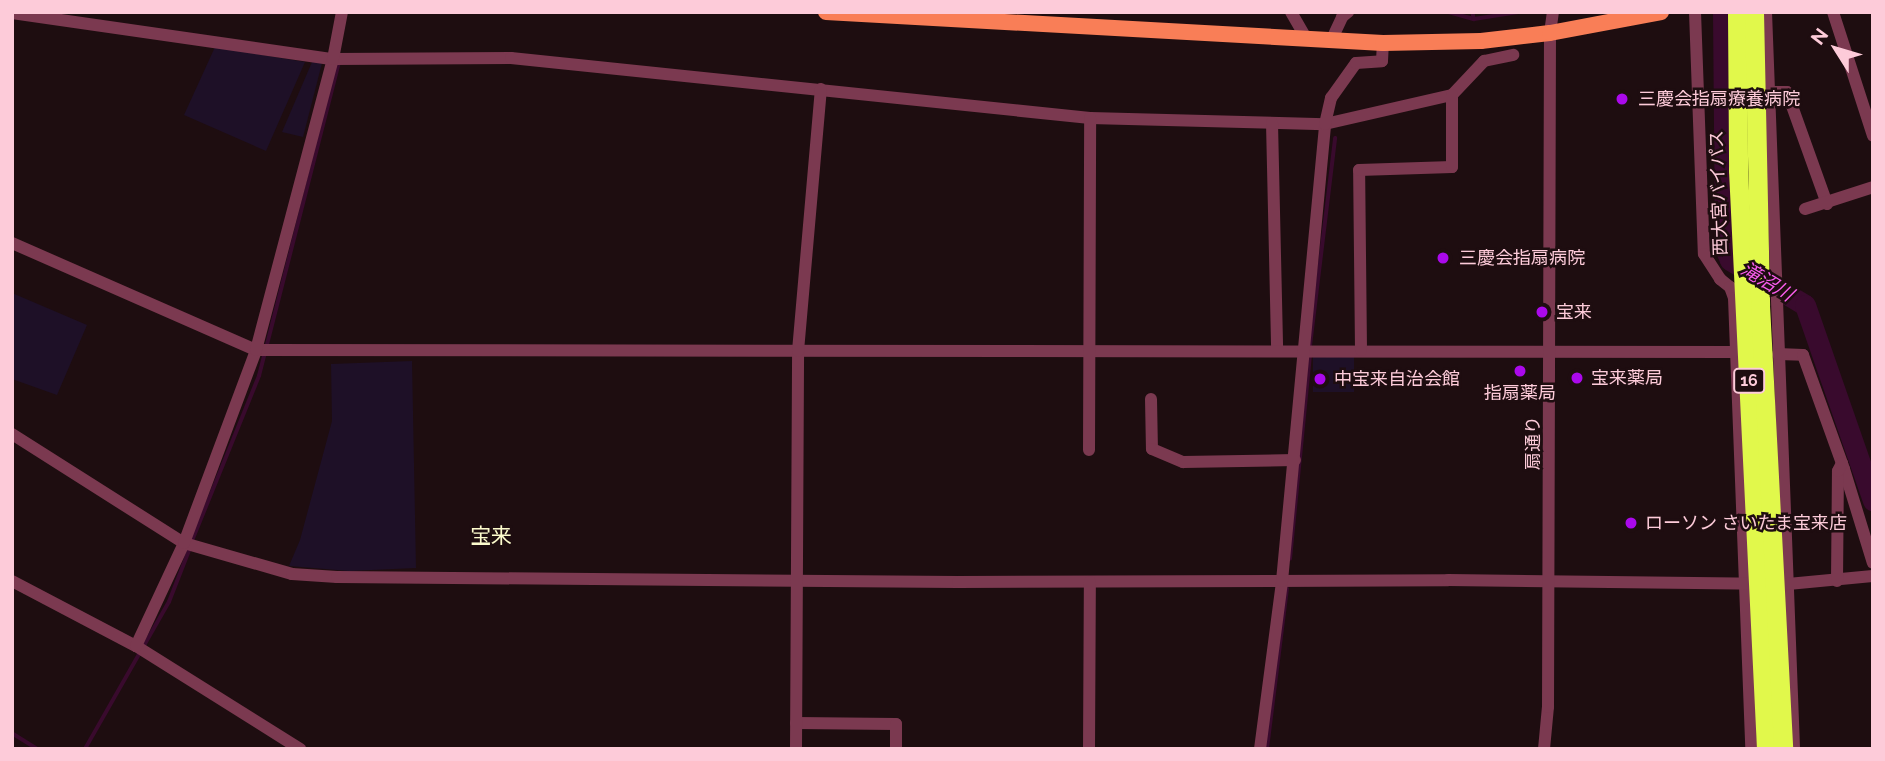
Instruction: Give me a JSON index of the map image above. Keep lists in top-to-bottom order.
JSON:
{
  "streets": {
    "highway": ["西大宮バイパス", "16"],
    "street": ["扇通り"]
  },
  "districts": ["宝来"],
  "water": ["滝沼川"],
  "places": [
    "三慶会指扇療養病院",
    "三慶会指扇病院",
    "宝来",
    "指扇薬局",
    "宝来薬局",
    "中宝来自治会館",
    "ローソン さいたま宝来店"
  ],
  "north": "top left"
}
